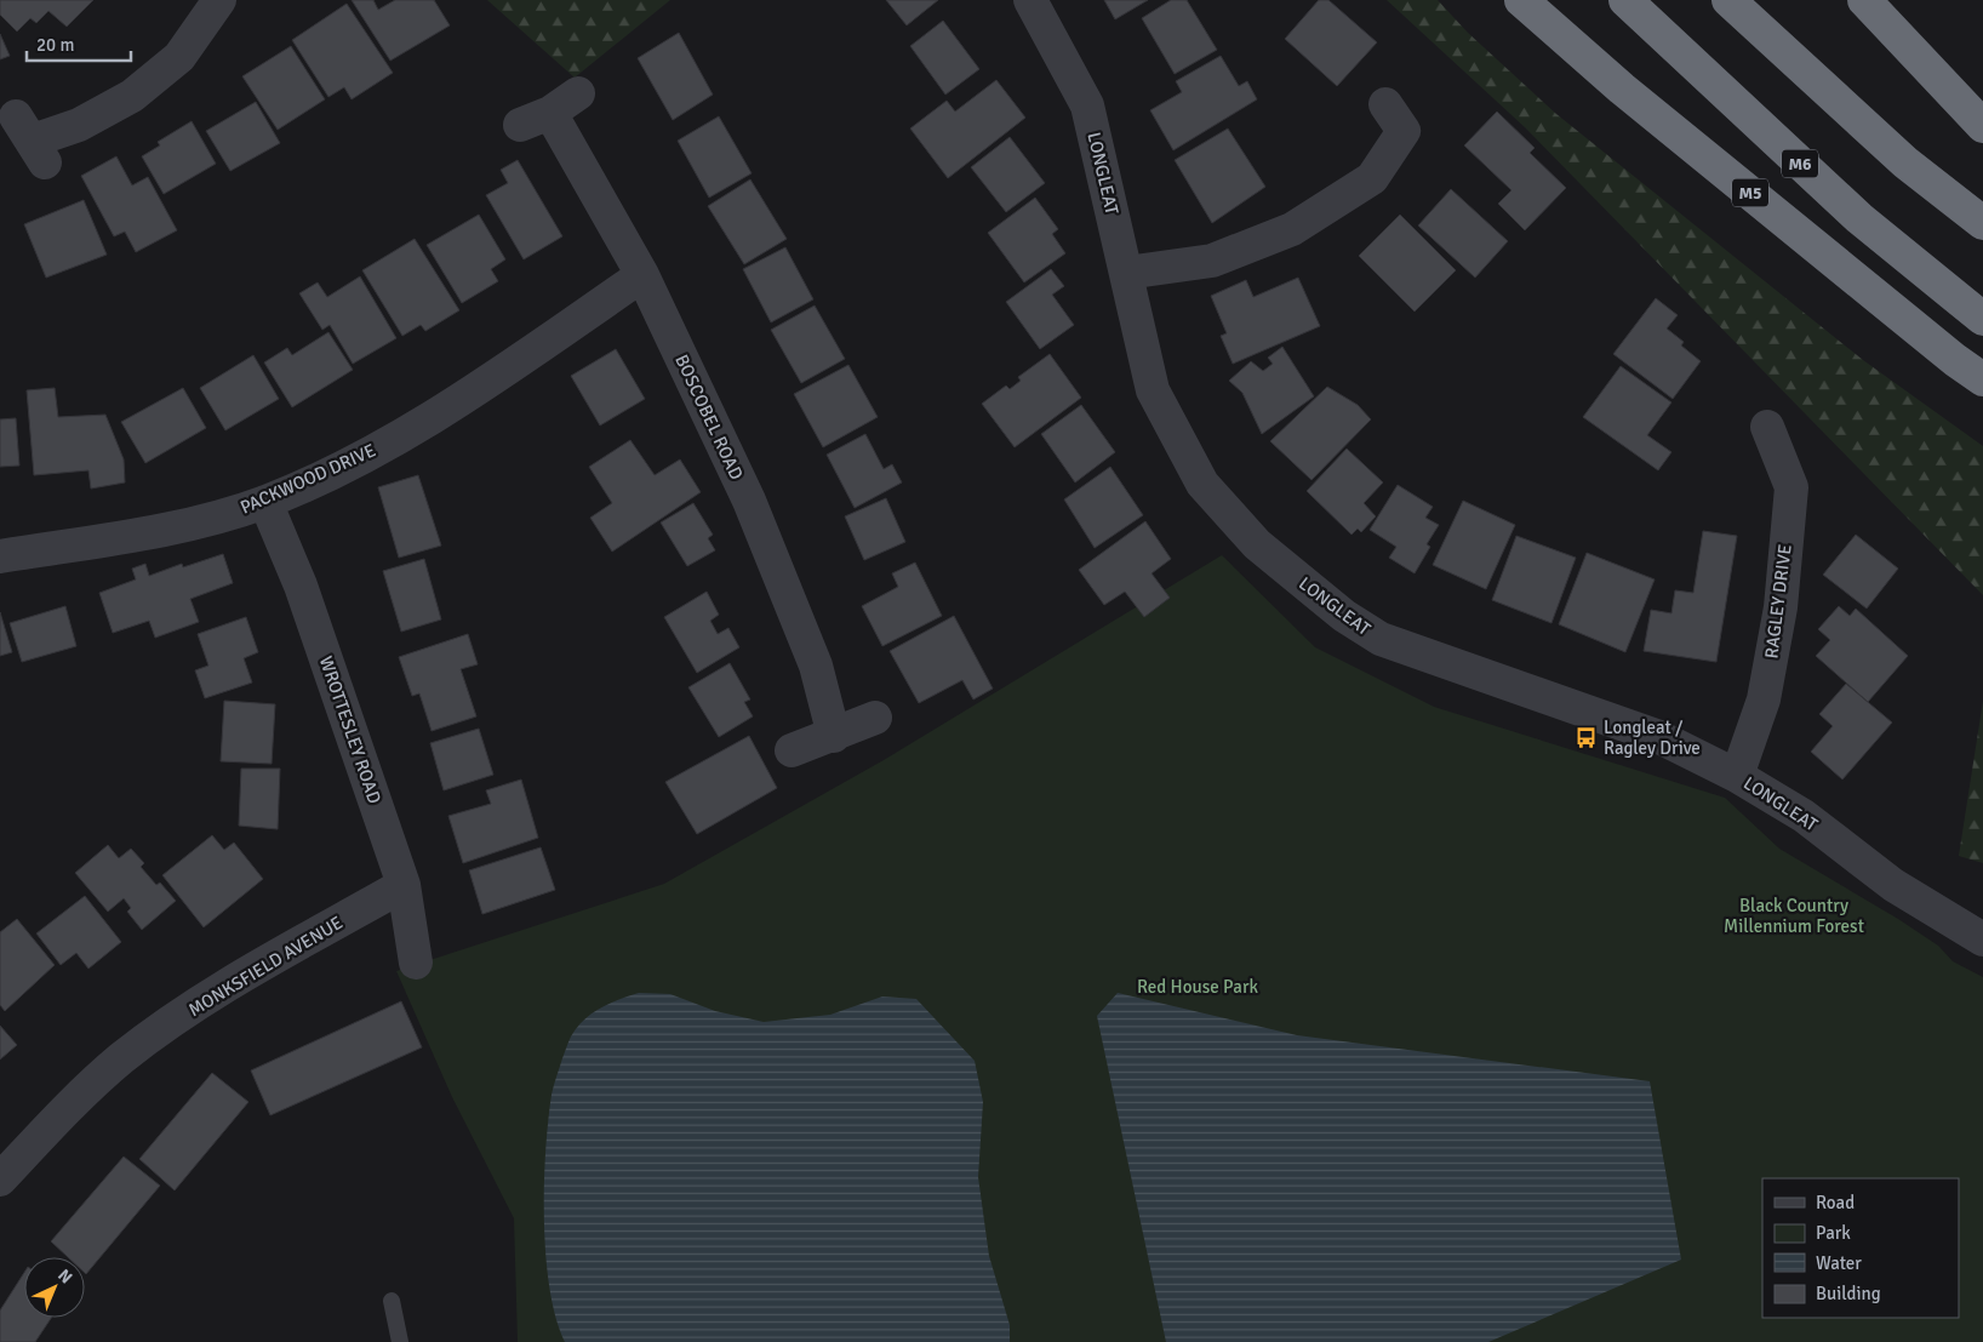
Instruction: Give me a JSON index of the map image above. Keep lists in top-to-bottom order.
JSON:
{
  "streets": {
    "highway": ["M6", "M5"],
    "street": [
      "LONGLEAT",
      "BOSCOBEL ROAD",
      "PACKWOOD DRIVE",
      "RAGLEY DRIVE",
      "WROTTESLEY ROAD",
      "MONKSFIELD AVENUE"
    ]
  },
  "crossings": [
    ["LONGLEAT", "RAGLEY DRIVE"],
    ["BOSCOBEL ROAD", "PACKWOOD DRIVE"],
    ["PACKWOOD DRIVE", "WROTTESLEY ROAD"],
    ["WROTTESLEY ROAD", "MONKSFIELD AVENUE"]
  ],
  "parks": ["Black Country Millennium Forest", "Red House Park"],
  "places": {
    "bus stop": ["Longleat / Ragley Drive"]
  },
  "legend": [
    "Road",
    "Park",
    "Water",
    "Building"
  ],
  "scale_bar": "20 m",
  "north": "top right"
}
